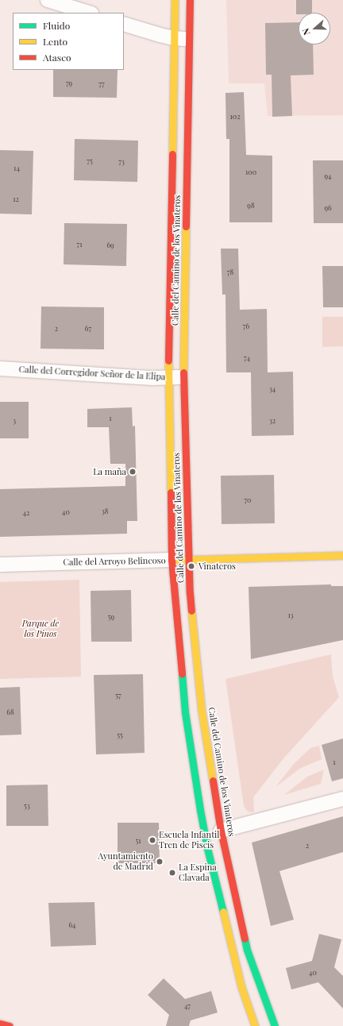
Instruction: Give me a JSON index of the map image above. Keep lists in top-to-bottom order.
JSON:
{
  "streets": {
    "main road": ["Calle del Camino de los Vinateros", "Calle del Arroyo Belincoso"],
    "street": ["Calle del Corregidor Señor de la Elipa"]
  },
  "crossings": [
    ["Calle del Camino de los Vinateros", "Calle del Corregidor Señor de la Elipa"],
    ["Calle del Camino de los Vinateros", "Calle del Arroyo Belincoso"]
  ],
  "parks": ["Parque de los Pinos"],
  "places": [
    "La maña",
    "Vinateros",
    "Escuela Infantil Tren de Piscis",
    "Ayuntamiento de Madrid",
    "La Espina Clavada"
  ],
  "house_numbers": [
    "79",
    "77",
    "102",
    "75",
    "73",
    "14",
    "100",
    "94",
    "12",
    "98",
    "96",
    "71",
    "69",
    "78",
    "76",
    "2",
    "67",
    "74",
    "34",
    "1",
    "3",
    "32",
    "70",
    "38",
    "40",
    "42",
    "13",
    "59",
    "57",
    "68",
    "55",
    "1",
    "53",
    "51",
    "2",
    "64",
    "40",
    "47"
  ],
  "legend": ["Fluido", "Lento", "Atasco"],
  "north": "left"
}
